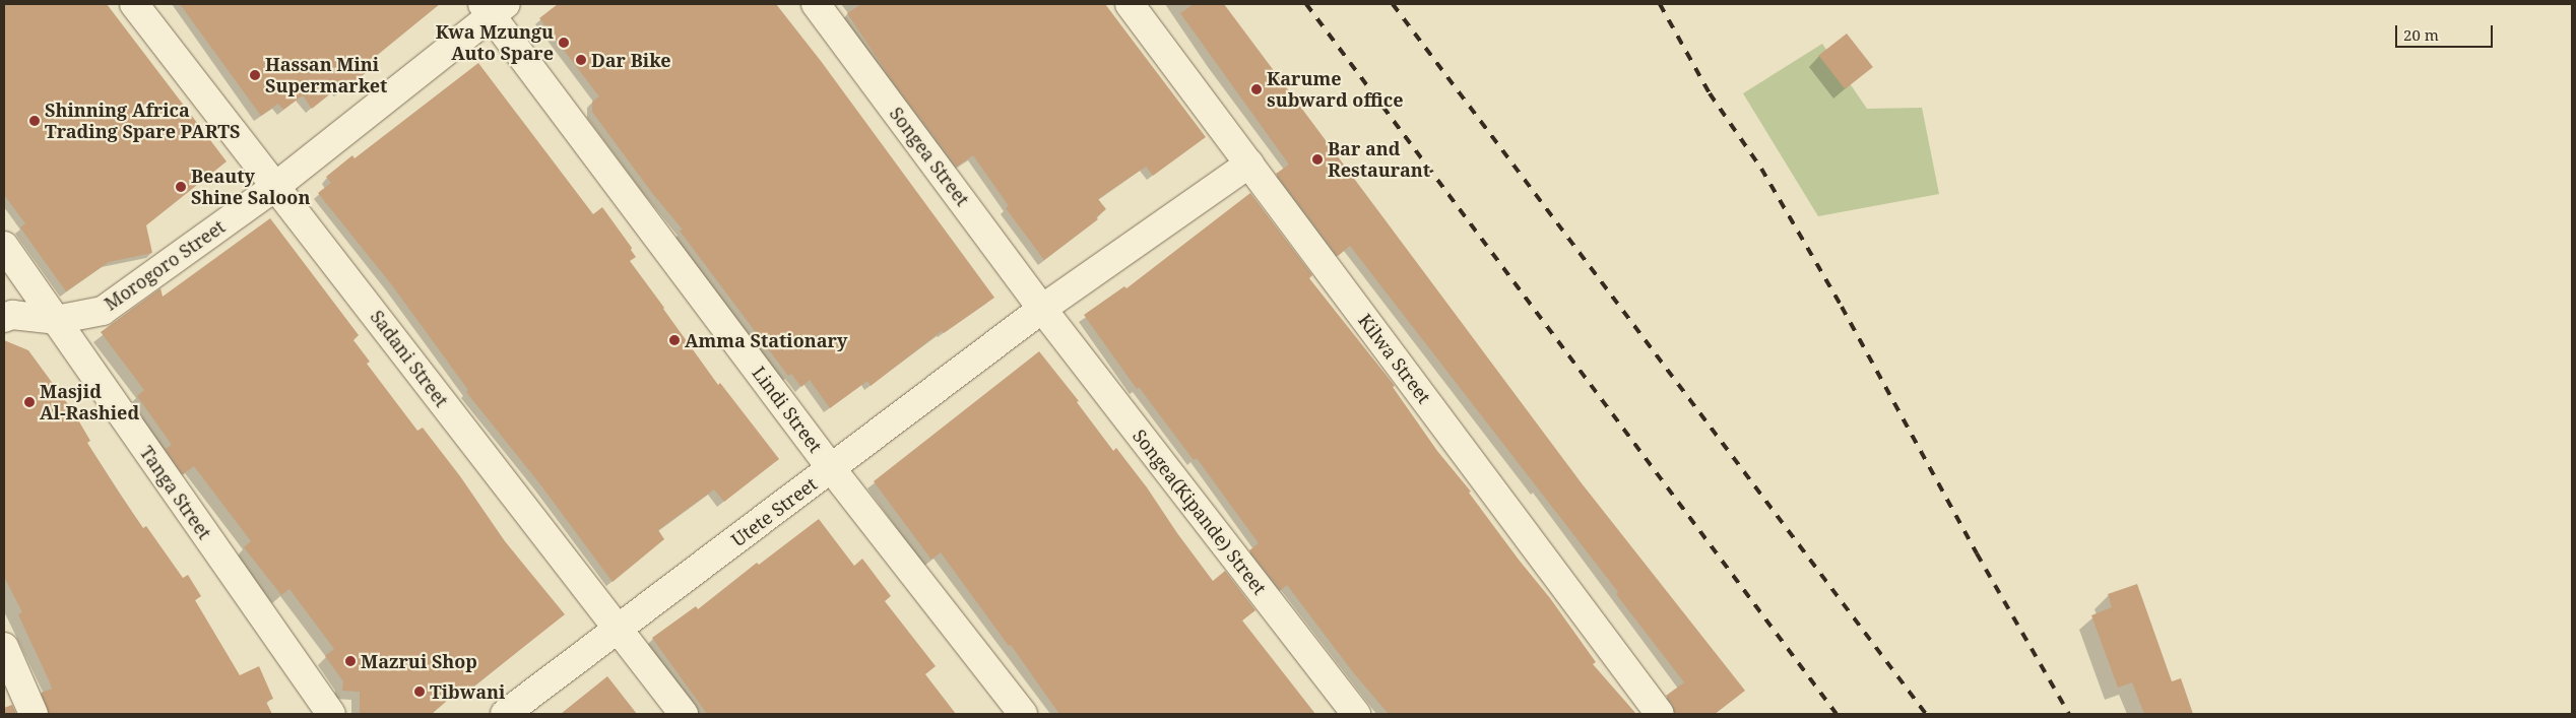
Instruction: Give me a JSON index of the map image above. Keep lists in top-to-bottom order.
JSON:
{
  "streets": {
    "street": [
      "Songea Street",
      "Morogoro Street",
      "Sadani Street",
      "Kilwa Street",
      "Lindi Street",
      "Tanga Street",
      "Utete Street",
      "Songea(Kipande) Street"
    ]
  },
  "crossings": [
    ["Songea Street", "Utete Street"],
    ["Songea Street", "Songea(Kipande) Street"],
    ["Morogoro Street", "Sadani Street"],
    ["Morogoro Street", "Lindi Street"],
    ["Morogoro Street", "Tanga Street"],
    ["Sadani Street", "Utete Street"],
    ["Kilwa Street", "Utete Street"],
    ["Lindi Street", "Utete Street"],
    ["Utete Street", "Songea(Kipande) Street"]
  ],
  "places": [
    "Kwa Mzungu Auto Spare",
    "Dar Bike",
    "Hassan Mini Supermarket",
    "Karume subward office",
    "Shinning Africa Trading Spare PARTS",
    "Bar and Restaurant",
    "Beauty Shine Saloon",
    "Amma Stationary",
    "Masjid Al-Rashied",
    "Mazrui Shop",
    "Tibwani"
  ],
  "scale_bar": "20 m"
}
